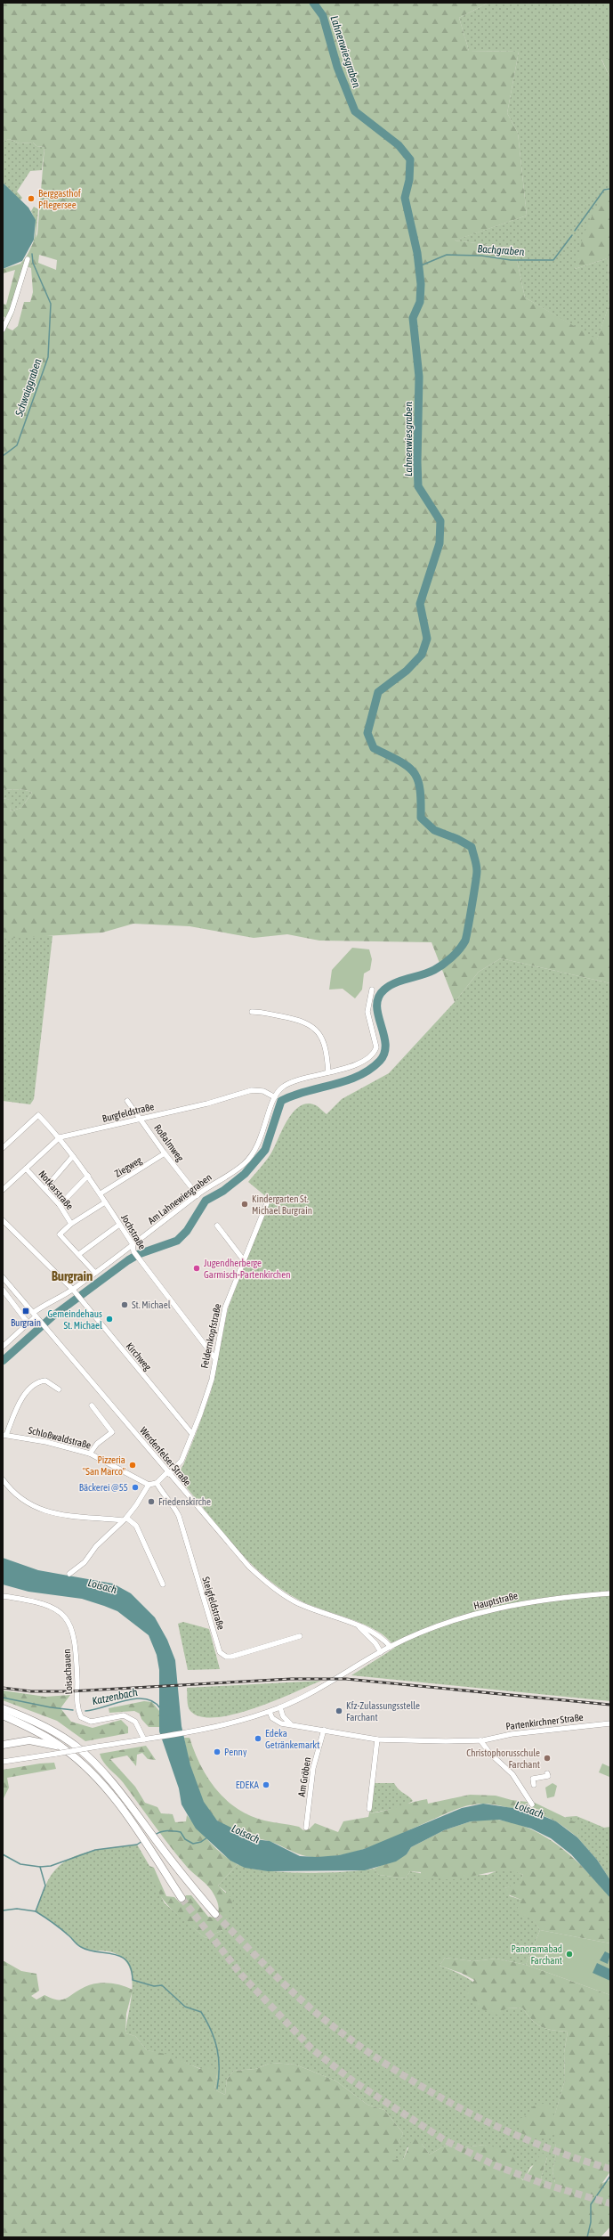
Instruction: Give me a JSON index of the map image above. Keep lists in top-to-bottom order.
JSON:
{
  "streets": {
    "street": [
      "Burgfeldstraße",
      "Roßalmweg",
      "Ziegweg",
      "Notkarstraße",
      "Am Lahnewiesgraben",
      "Jochstraße",
      "Feldernkopfstraße",
      "Kirchweg",
      "Schloßwaldstraße",
      "Werdenfelser Straße",
      "Hauptstraße",
      "Steigfeldstraße",
      "Loisachauen",
      "Partenkirchner Straße",
      "Am Gröben"
    ]
  },
  "crossings": [
    ["Burgfeldstraße", "Roßalmweg"],
    ["Burgfeldstraße", "Notkarstraße"],
    ["Burgfeldstraße", "Am Lahnewiesgraben"],
    ["Burgfeldstraße", "Jochstraße"],
    ["Roßalmweg", "Ziegweg"],
    ["Roßalmweg", "Am Lahnewiesgraben"],
    ["Ziegweg", "Jochstraße"],
    ["Notkarstraße", "Am Lahnewiesgraben"],
    ["Notkarstraße", "Jochstraße"],
    ["Am Lahnewiesgraben", "Jochstraße"],
    ["Am Lahnewiesgraben", "Kirchweg"],
    ["Am Lahnewiesgraben", "Werdenfelser Straße"],
    ["Jochstraße", "Feldernkopfstraße"],
    ["Feldernkopfstraße", "Kirchweg"],
    ["Feldernkopfstraße", "Werdenfelser Straße"],
    ["Feldernkopfstraße", "Steigfeldstraße"],
    ["Werdenfelser Straße", "Hauptstraße"],
    ["Hauptstraße", "Loisachauen"],
    ["Hauptstraße", "Partenkirchner Straße"],
    ["Partenkirchner Straße", "Am Gröben"]
  ],
  "districts": ["Burgrain"],
  "water": [
    "Lahnenwiesgraben",
    "Bachgraben",
    "Schwaiggraben",
    "Loisach",
    "Katzenbach"
  ],
  "places": {
    "other": [
      "Berggasthof Pflegersee",
      "Kindergarten St. Michael Burgrain",
      "Jugendherberge Garmisch-Partenkirchen",
      "St. Michael",
      "Gemeindehaus St. Michael",
      "Pizzeria \"San Marco\"",
      "Bäckerei @55",
      "Friedenskirche",
      "Kfz-Zulassungsstelle Farchant",
      "Edeka Getränkemarkt",
      "Penny",
      "Christophorusschule Farchant",
      "EDEKA",
      "Panoramabad Farchant"
    ],
    "transit": ["Burgrain"]
  }
}
